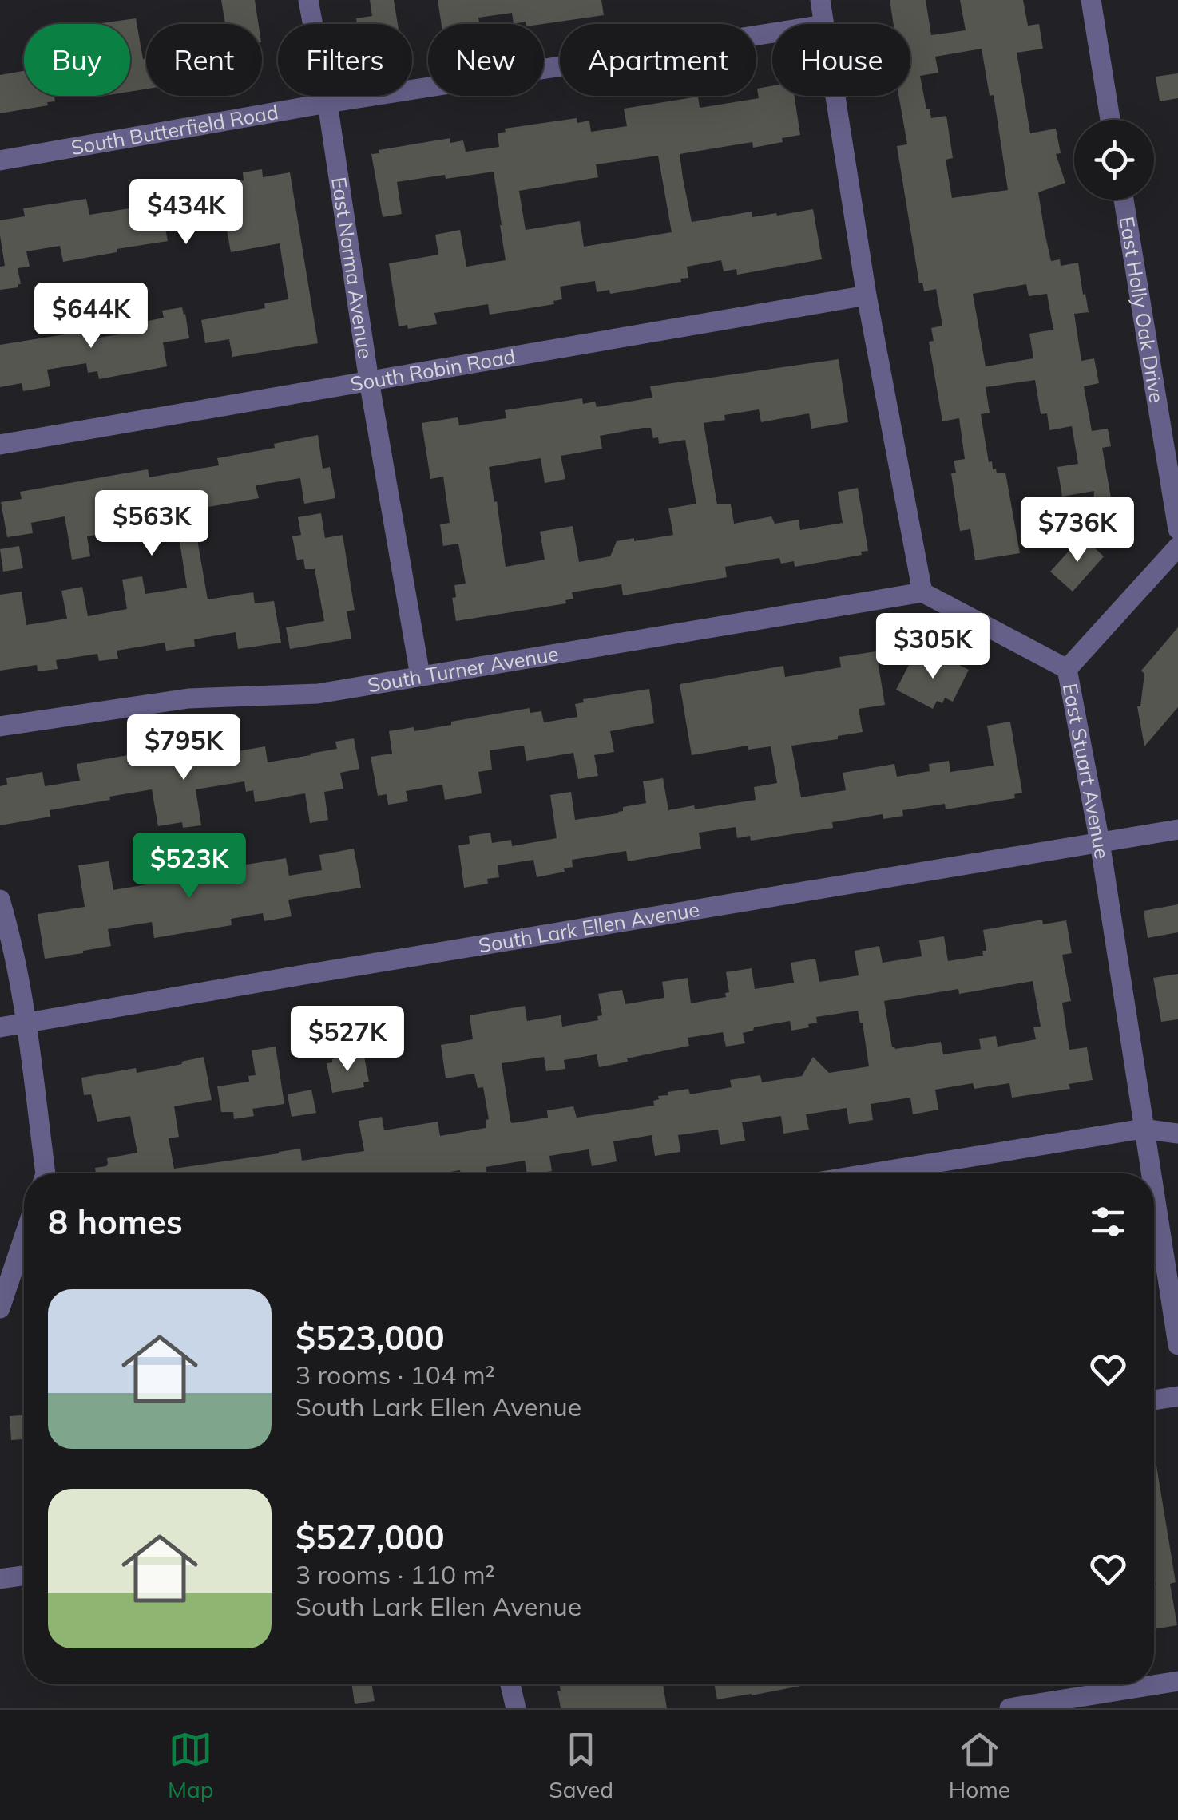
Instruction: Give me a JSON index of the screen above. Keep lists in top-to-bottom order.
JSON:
{
  "streets": {
    "street": [
      "South Butterfield Road",
      "East Norma Avenue",
      "East Holly Oak Drive",
      "South Robin Road",
      "South Turner Avenue",
      "East Stuart Avenue",
      "South Lark Ellen Avenue"
    ]
  },
  "crossings": [
    ["South Butterfield Road", "East Norma Avenue"],
    ["East Norma Avenue", "South Robin Road"],
    ["East Norma Avenue", "South Turner Avenue"],
    ["South Turner Avenue", "East Stuart Avenue"],
    ["East Stuart Avenue", "South Lark Ellen Avenue"]
  ],
  "page": {
    "chip": [
      "Buy",
      "Rent",
      "Filters",
      "New",
      "Apartment",
      "House"
    ],
    "price": [
      "$434K",
      "$644K",
      "$563K",
      "$736K",
      "$305K",
      "$795K",
      "$523K",
      "$527K"
    ],
    "heading": "8 homes",
    "list": [
      {
        "name": "$523,000",
        "note": "3 rooms · 104 m² · South Lark Ellen Avenue"
      },
      {
        "name": "$527,000",
        "note": "3 rooms · 110 m² · South Lark Ellen Avenue"
      }
    ],
    "tabs": ["Map", "Saved", "Home"]
  }
}
